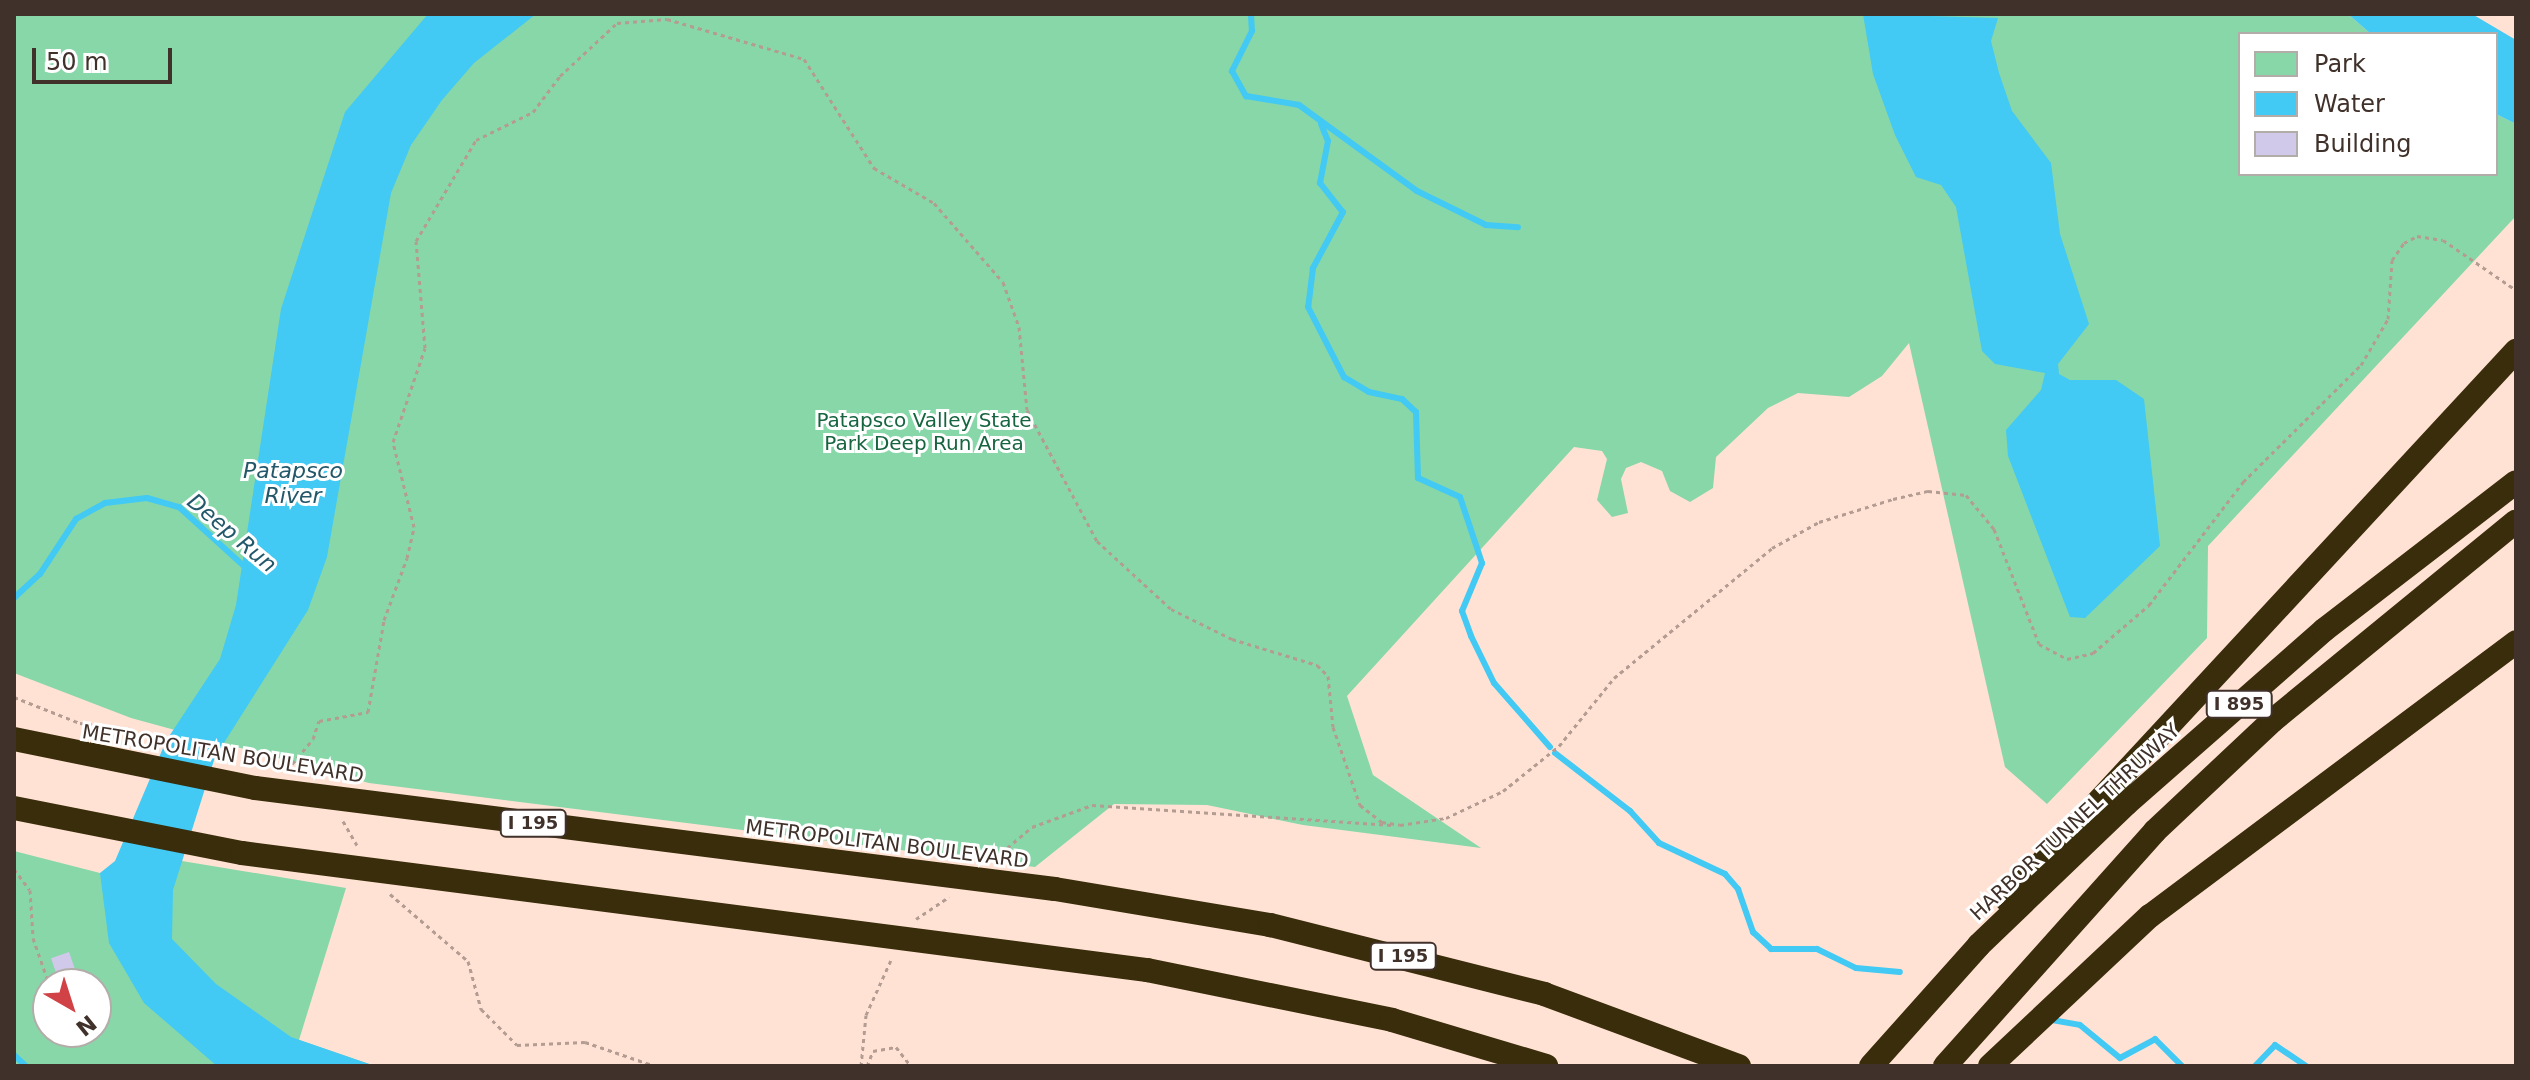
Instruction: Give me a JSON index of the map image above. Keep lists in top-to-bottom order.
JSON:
{
  "streets": {
    "highway": [
      "I 895",
      "METROPOLITAN BOULEVARD",
      "HARBOR TUNNEL THRUWAY",
      "I 195"
    ]
  },
  "water": ["Patapsco River", "Deep Run"],
  "parks": ["Patapsco Valley State Park Deep Run Area"],
  "legend": ["Park", "Water", "Building"],
  "scale_bar": "50 m",
  "north": "bottom right"
}
